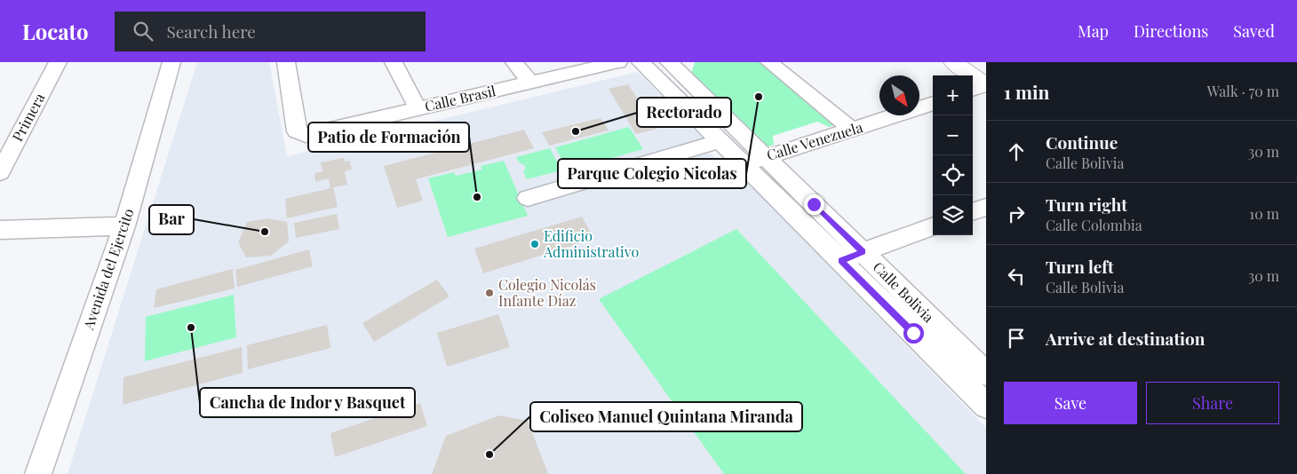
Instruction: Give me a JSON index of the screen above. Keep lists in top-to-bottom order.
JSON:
{
  "streets": {
    "street": [
      "Calle Brasil",
      "Primera",
      "Calle Venezuela",
      "Avenida del Ejercito",
      "Calle Bolivia"
    ]
  },
  "crossings": [
    ["Calle Venezuela", "Calle Bolivia"]
  ],
  "places": [
    "Parque Colegio Nicolas",
    "Rectorado",
    "Patio de Formación",
    "Bar",
    "Edificio Administrativo",
    "Colegio Nicolás Infante Díaz",
    "Cancha de Indor y Basquet",
    "Coliseo Manuel Quintana Miranda"
  ],
  "north": "bottom right",
  "page": {
    "header": "Locato",
    "search": "Search here",
    "nav": ["Map", "Directions", "Saved"],
    "heading": ["1 min", "Walk · 70 m"],
    "map_buttons": ["+", "−"],
    "list": [
      ["Continue", "Calle Bolivia", "30 m"],
      ["Turn right", "Calle Colombia", "10 m"],
      ["Turn left", "Calle Bolivia", "30 m"],
      "Arrive at destination"
    ],
    "buttons": ["Save", "Share"]
  }
}
